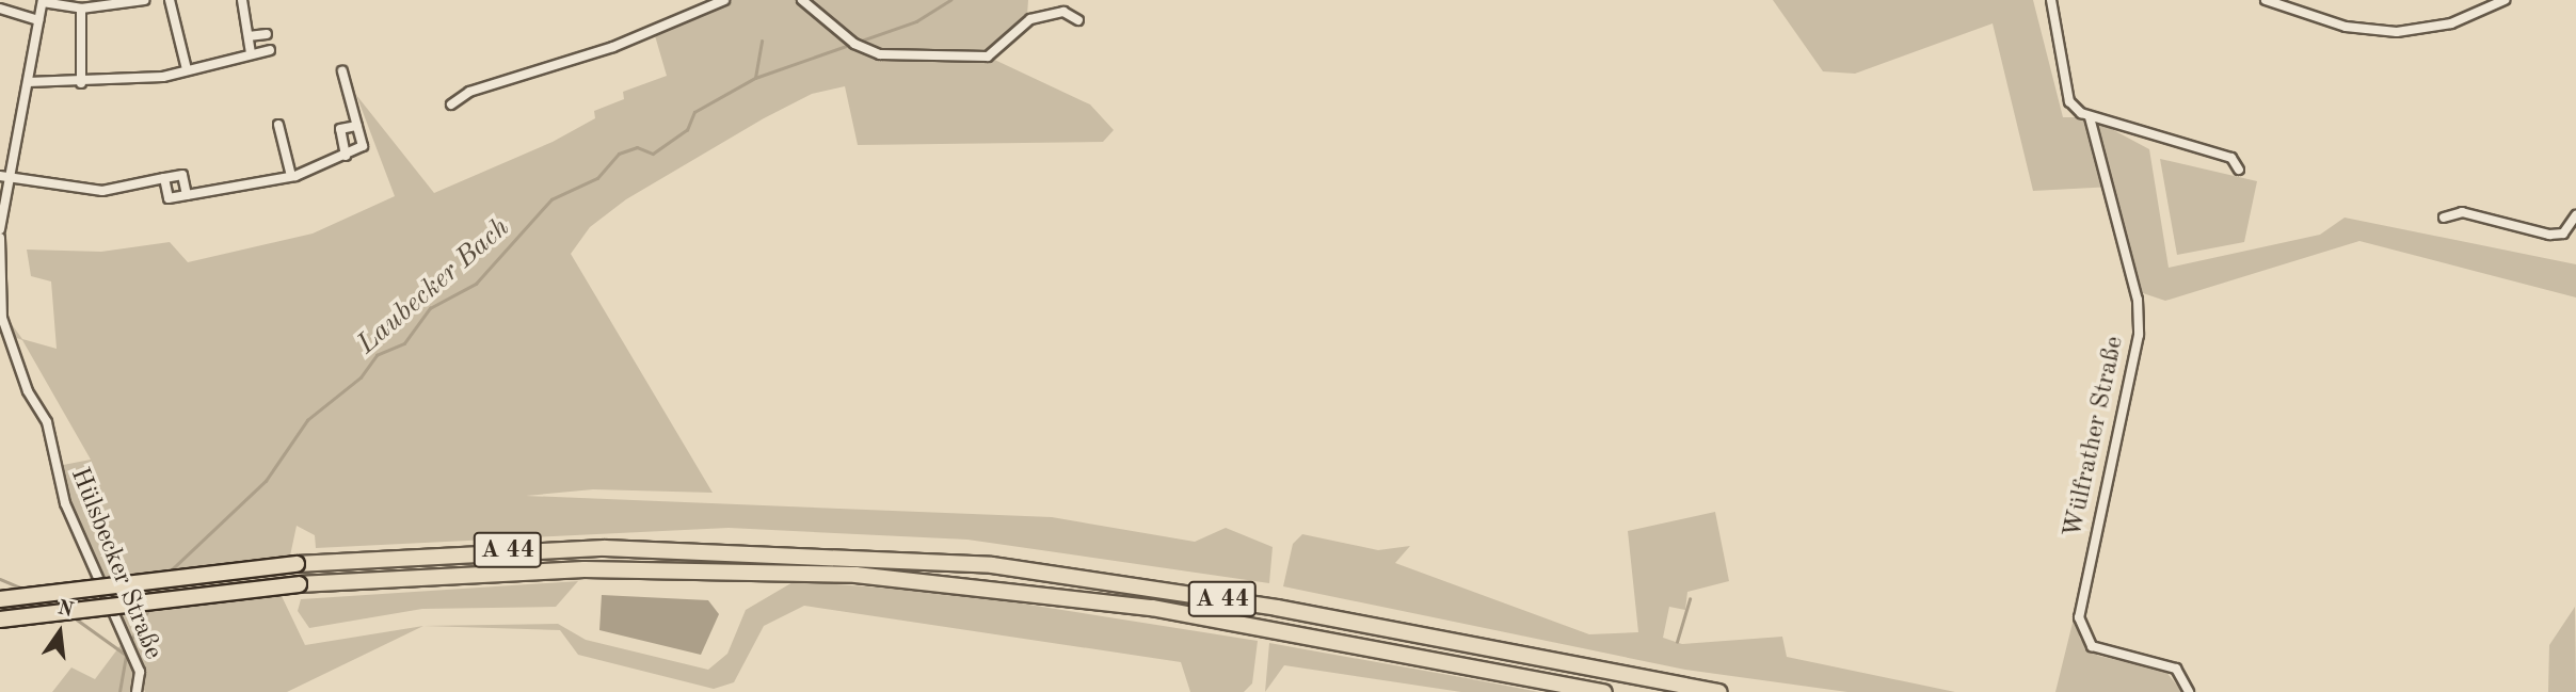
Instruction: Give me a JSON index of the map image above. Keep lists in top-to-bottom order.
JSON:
{
  "streets": {
    "highway": ["A 44"],
    "street": ["Wülfrather Straße", "Hülsbecker Straße"]
  },
  "water": ["Laubecker Bach"],
  "north": "top"
}
